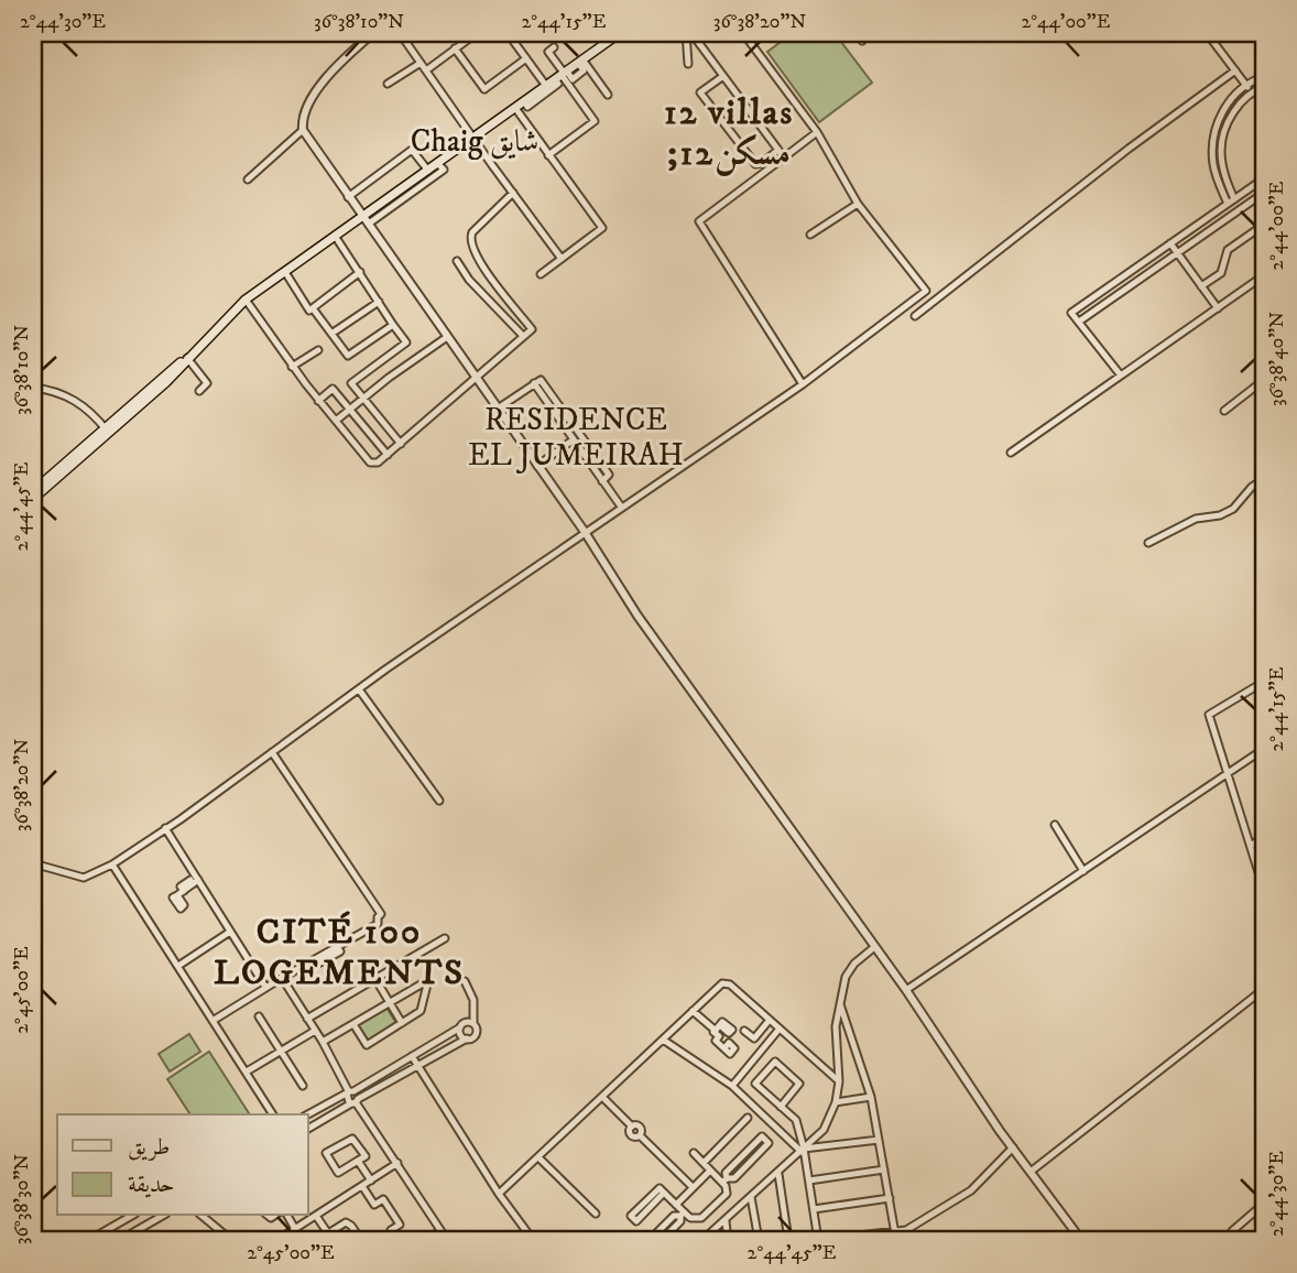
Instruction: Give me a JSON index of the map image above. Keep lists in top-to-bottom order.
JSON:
{
  "districts": [
    "12 villas ;12مسكن",
    "Chaig شايق",
    "RESIDENCE EL JUMEIRAH",
    "CITÉ 100 LOGEMENTS"
  ],
  "legend": ["طريق", "حديقة"],
  "coordinates": [
    "2°44'30\"E",
    "36°38'10\"N",
    "2°44'15\"E",
    "36°38'20\"N",
    "2°44'00\"E",
    "36°38'40\"N",
    "2°44'45\"E",
    "2°45'00\"E",
    "36°38'30\"N"
  ]
}
